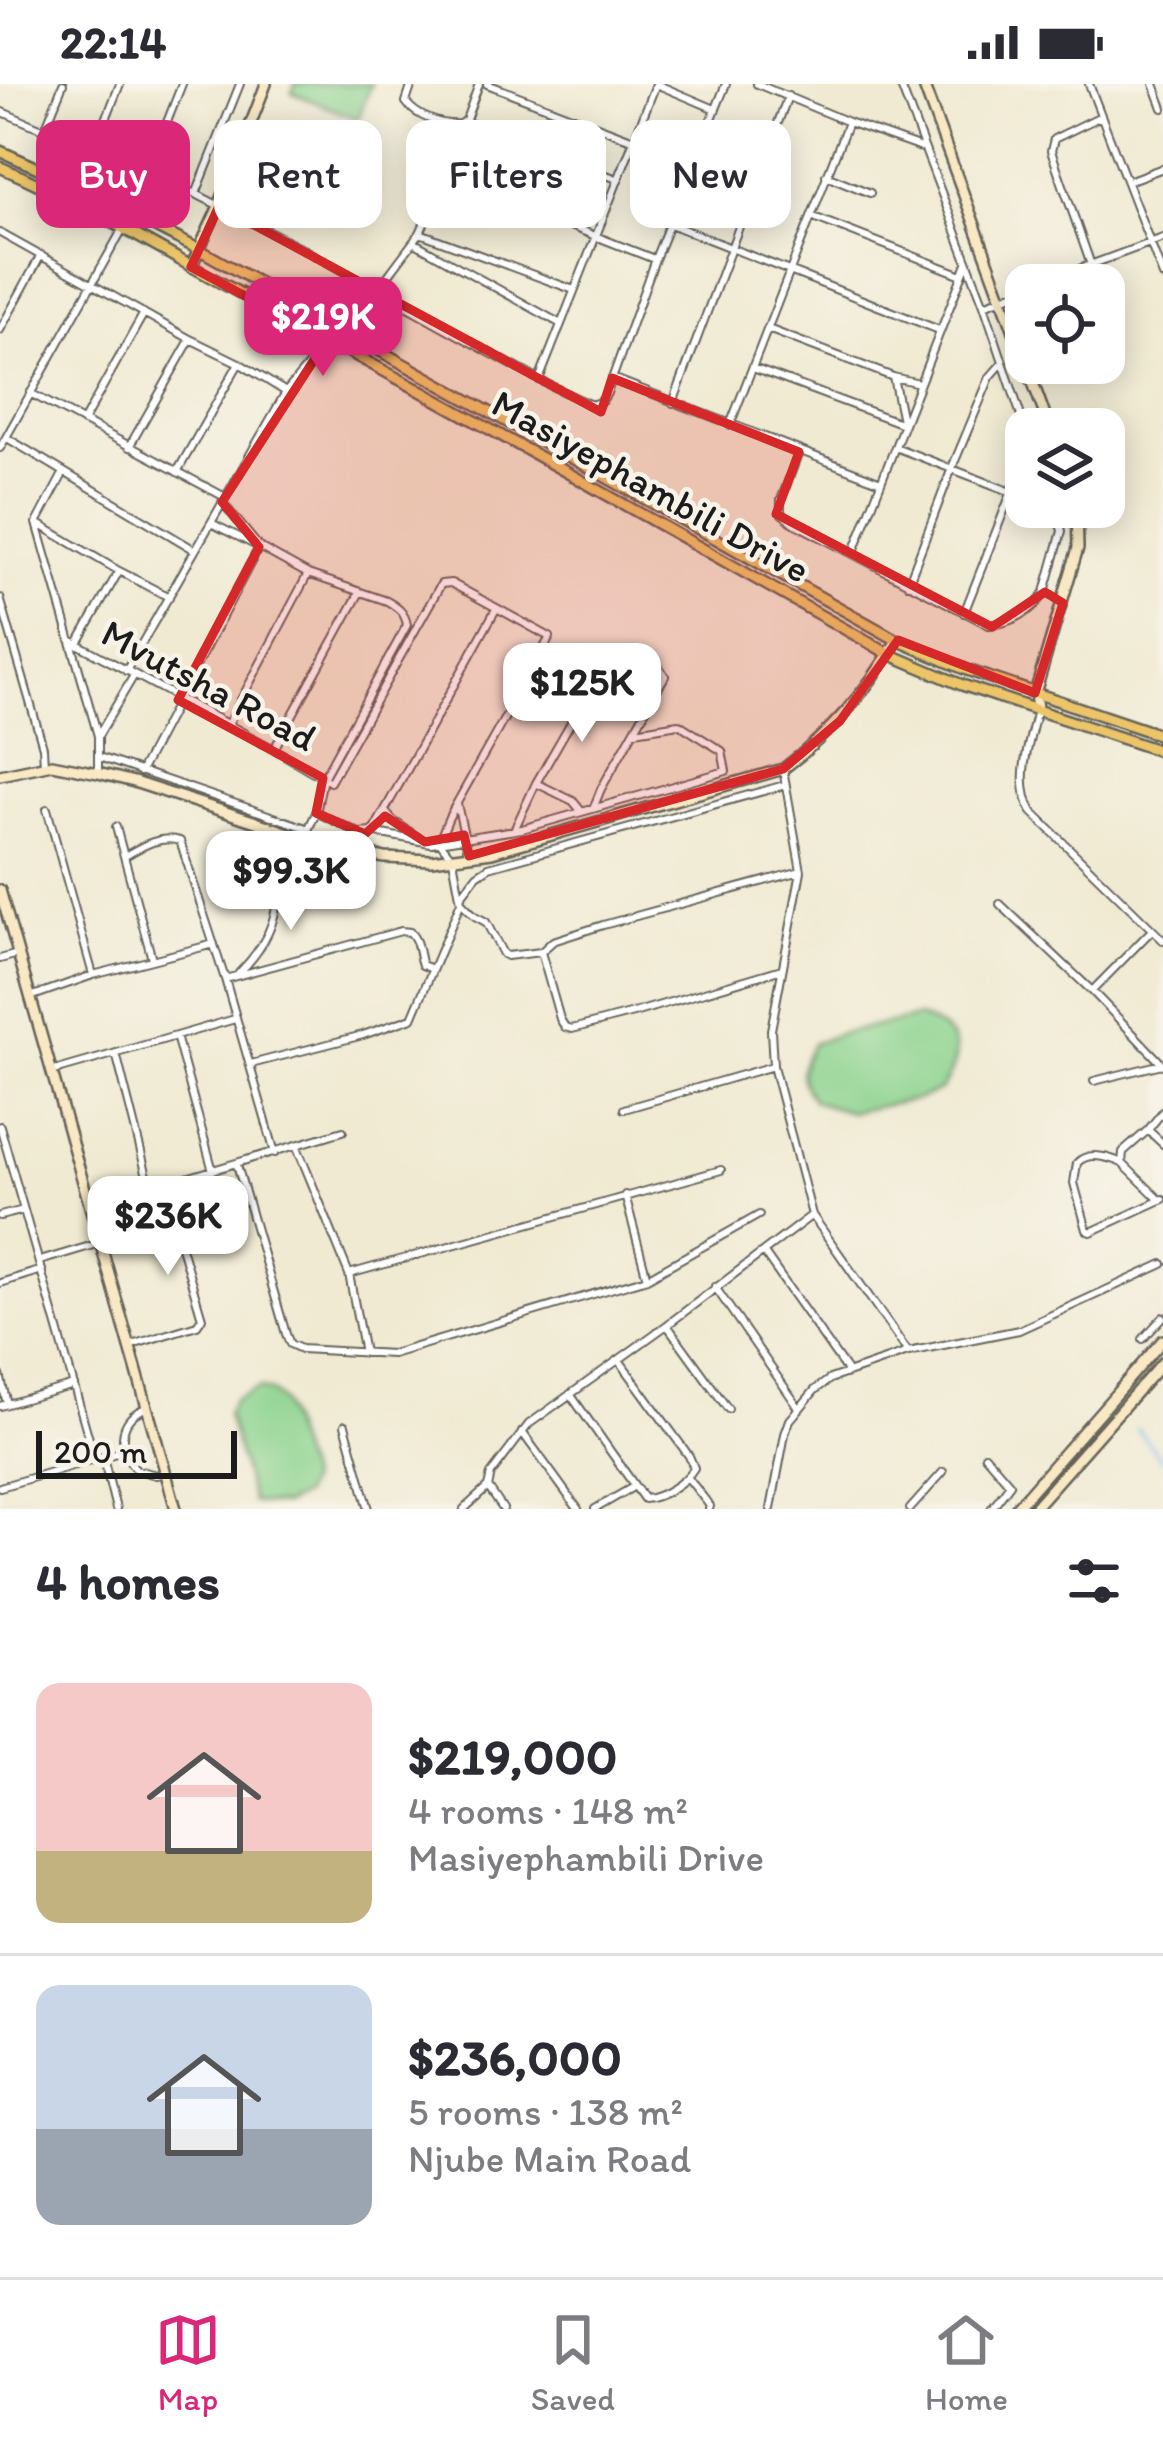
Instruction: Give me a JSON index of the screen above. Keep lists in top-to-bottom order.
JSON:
{
  "streets": {
    "main road": ["Masiyephambili Drive"],
    "street": ["Mvutsha Road"]
  },
  "scale_bar": "200 m",
  "page": {
    "status": "22:14",
    "chip": [
      "Buy",
      "Rent",
      "Filters",
      "New"
    ],
    "price": [
      "$219K",
      "$125K",
      "$99.3K",
      "$236K"
    ],
    "scale": "200 m",
    "heading": "4 homes",
    "list": [
      {
        "name": "$219,000",
        "note": "4 rooms · 148 m² · Masiyephambili Drive"
      },
      {
        "name": "$236,000",
        "note": "5 rooms · 138 m² · Njube Main Road"
      }
    ],
    "tabs": ["Map", "Saved", "Home"]
  }
}
